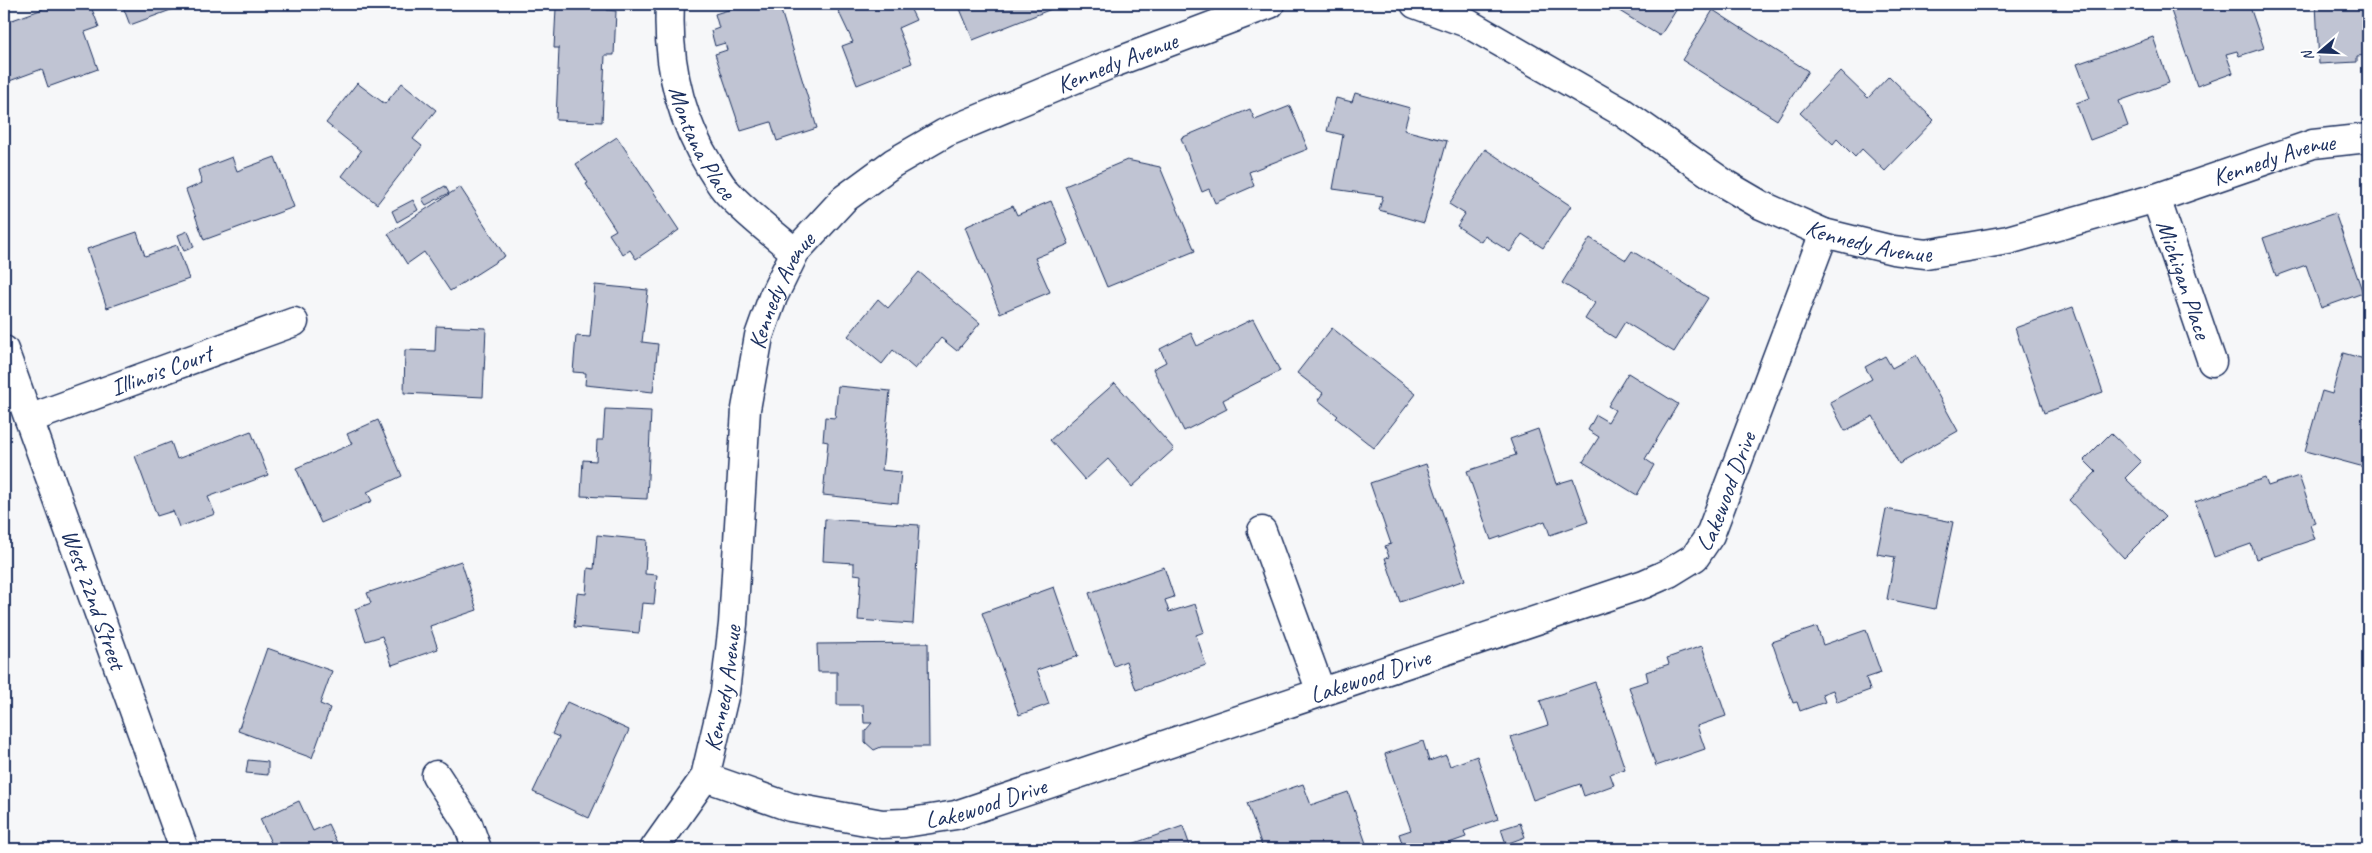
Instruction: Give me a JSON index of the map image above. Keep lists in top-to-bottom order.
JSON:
{
  "streets": {
    "street": [
      "Kennedy Avenue",
      "Montana Place",
      "Michigan Place",
      "Illinois Court",
      "Lakewood Drive",
      "West 22nd Street"
    ]
  },
  "crossings": [
    ["Kennedy Avenue", "Montana Place"],
    ["Kennedy Avenue", "Michigan Place"],
    ["Kennedy Avenue", "Lakewood Drive"],
    ["Illinois Court", "West 22nd Street"]
  ],
  "north": "left"
}
